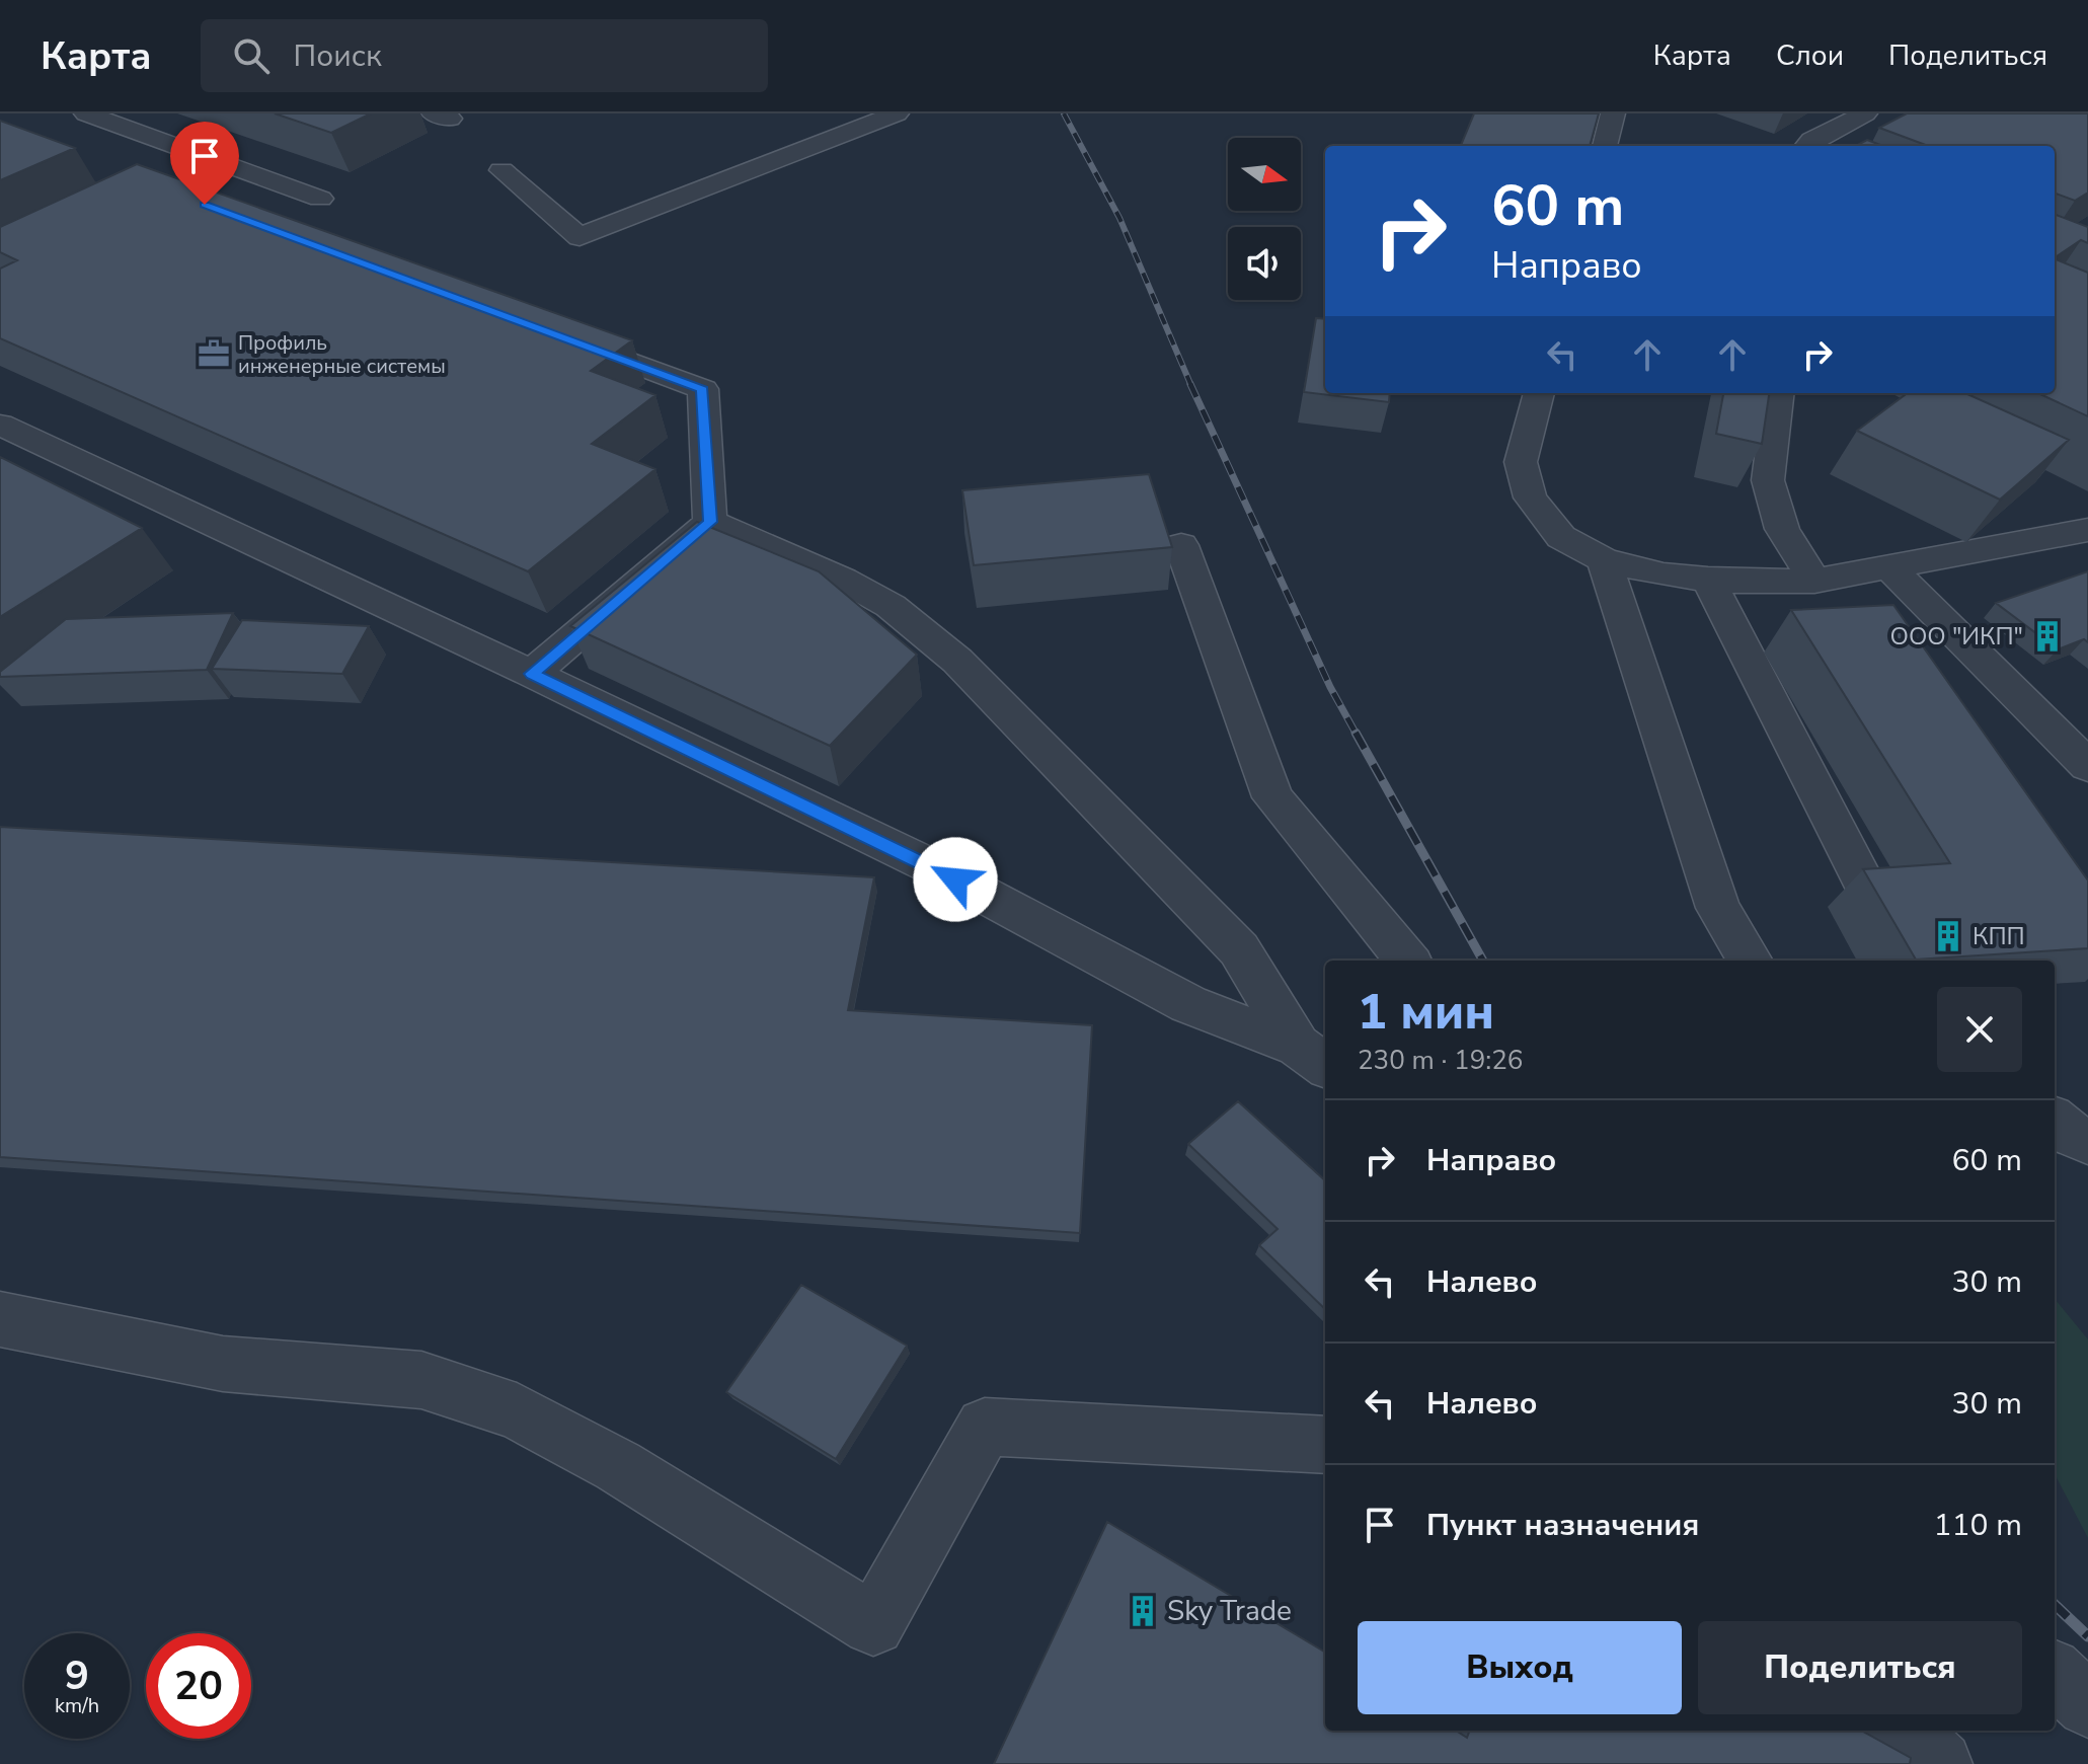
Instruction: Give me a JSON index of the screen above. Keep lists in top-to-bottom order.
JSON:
{
  "places": {
    "office": ["Профиль инженерные системы"],
    "building": ["ООО \"ИКП\"", "КПП", "Sky Trade"]
  },
  "north": "right",
  "page": {
    "header": "Карта",
    "search": "Поиск",
    "nav": ["Карта", "Слои", "Поделиться"],
    "turn": ["60 m", "Направо"],
    "heading": ["1 мин", "230 m · 19:26"],
    "list": [
      {
        "name": "Направо",
        "value": "60 m"
      },
      {
        "name": "Налево",
        "value": "30 m"
      },
      {
        "name": "Налево",
        "value": "30 m"
      },
      {
        "name": "Пункт назначения",
        "value": "110 m"
      }
    ],
    "buttons": ["Выход", "Поделиться"],
    "speed": "9 km/h",
    "limit": "20"
  }
}
